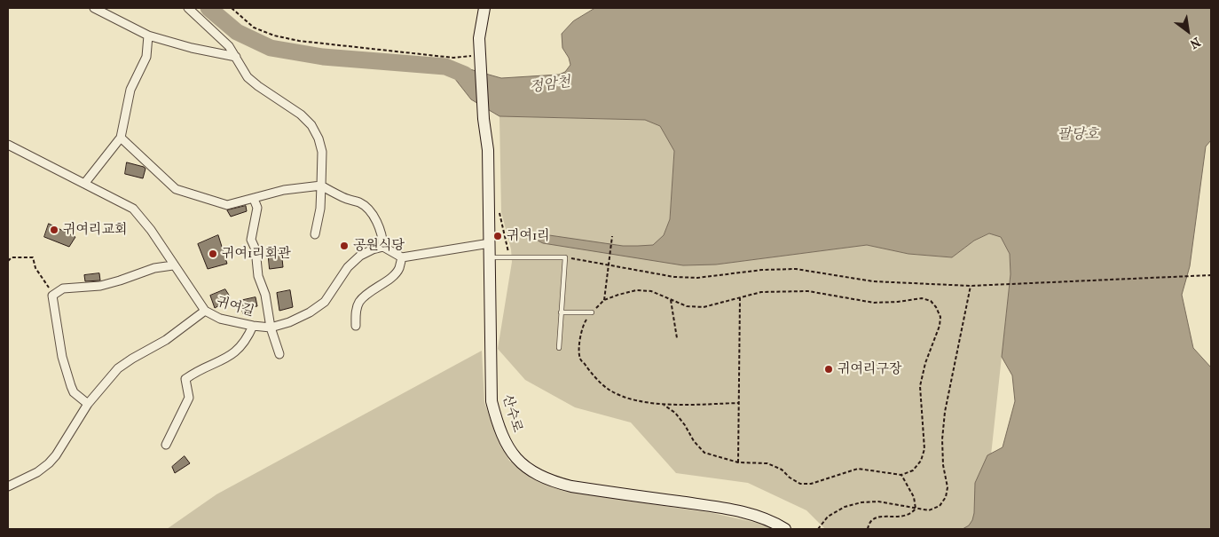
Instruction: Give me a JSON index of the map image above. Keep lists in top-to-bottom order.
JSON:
{
  "streets": {
    "main road": ["산수로"],
    "street": ["귀여길"]
  },
  "water": ["정암천", "팔당호"],
  "places": [
    "귀여리교회",
    "귀여1리",
    "공원식당",
    "귀여1리회관",
    "귀여리구장"
  ],
  "north": "bottom right"
}
